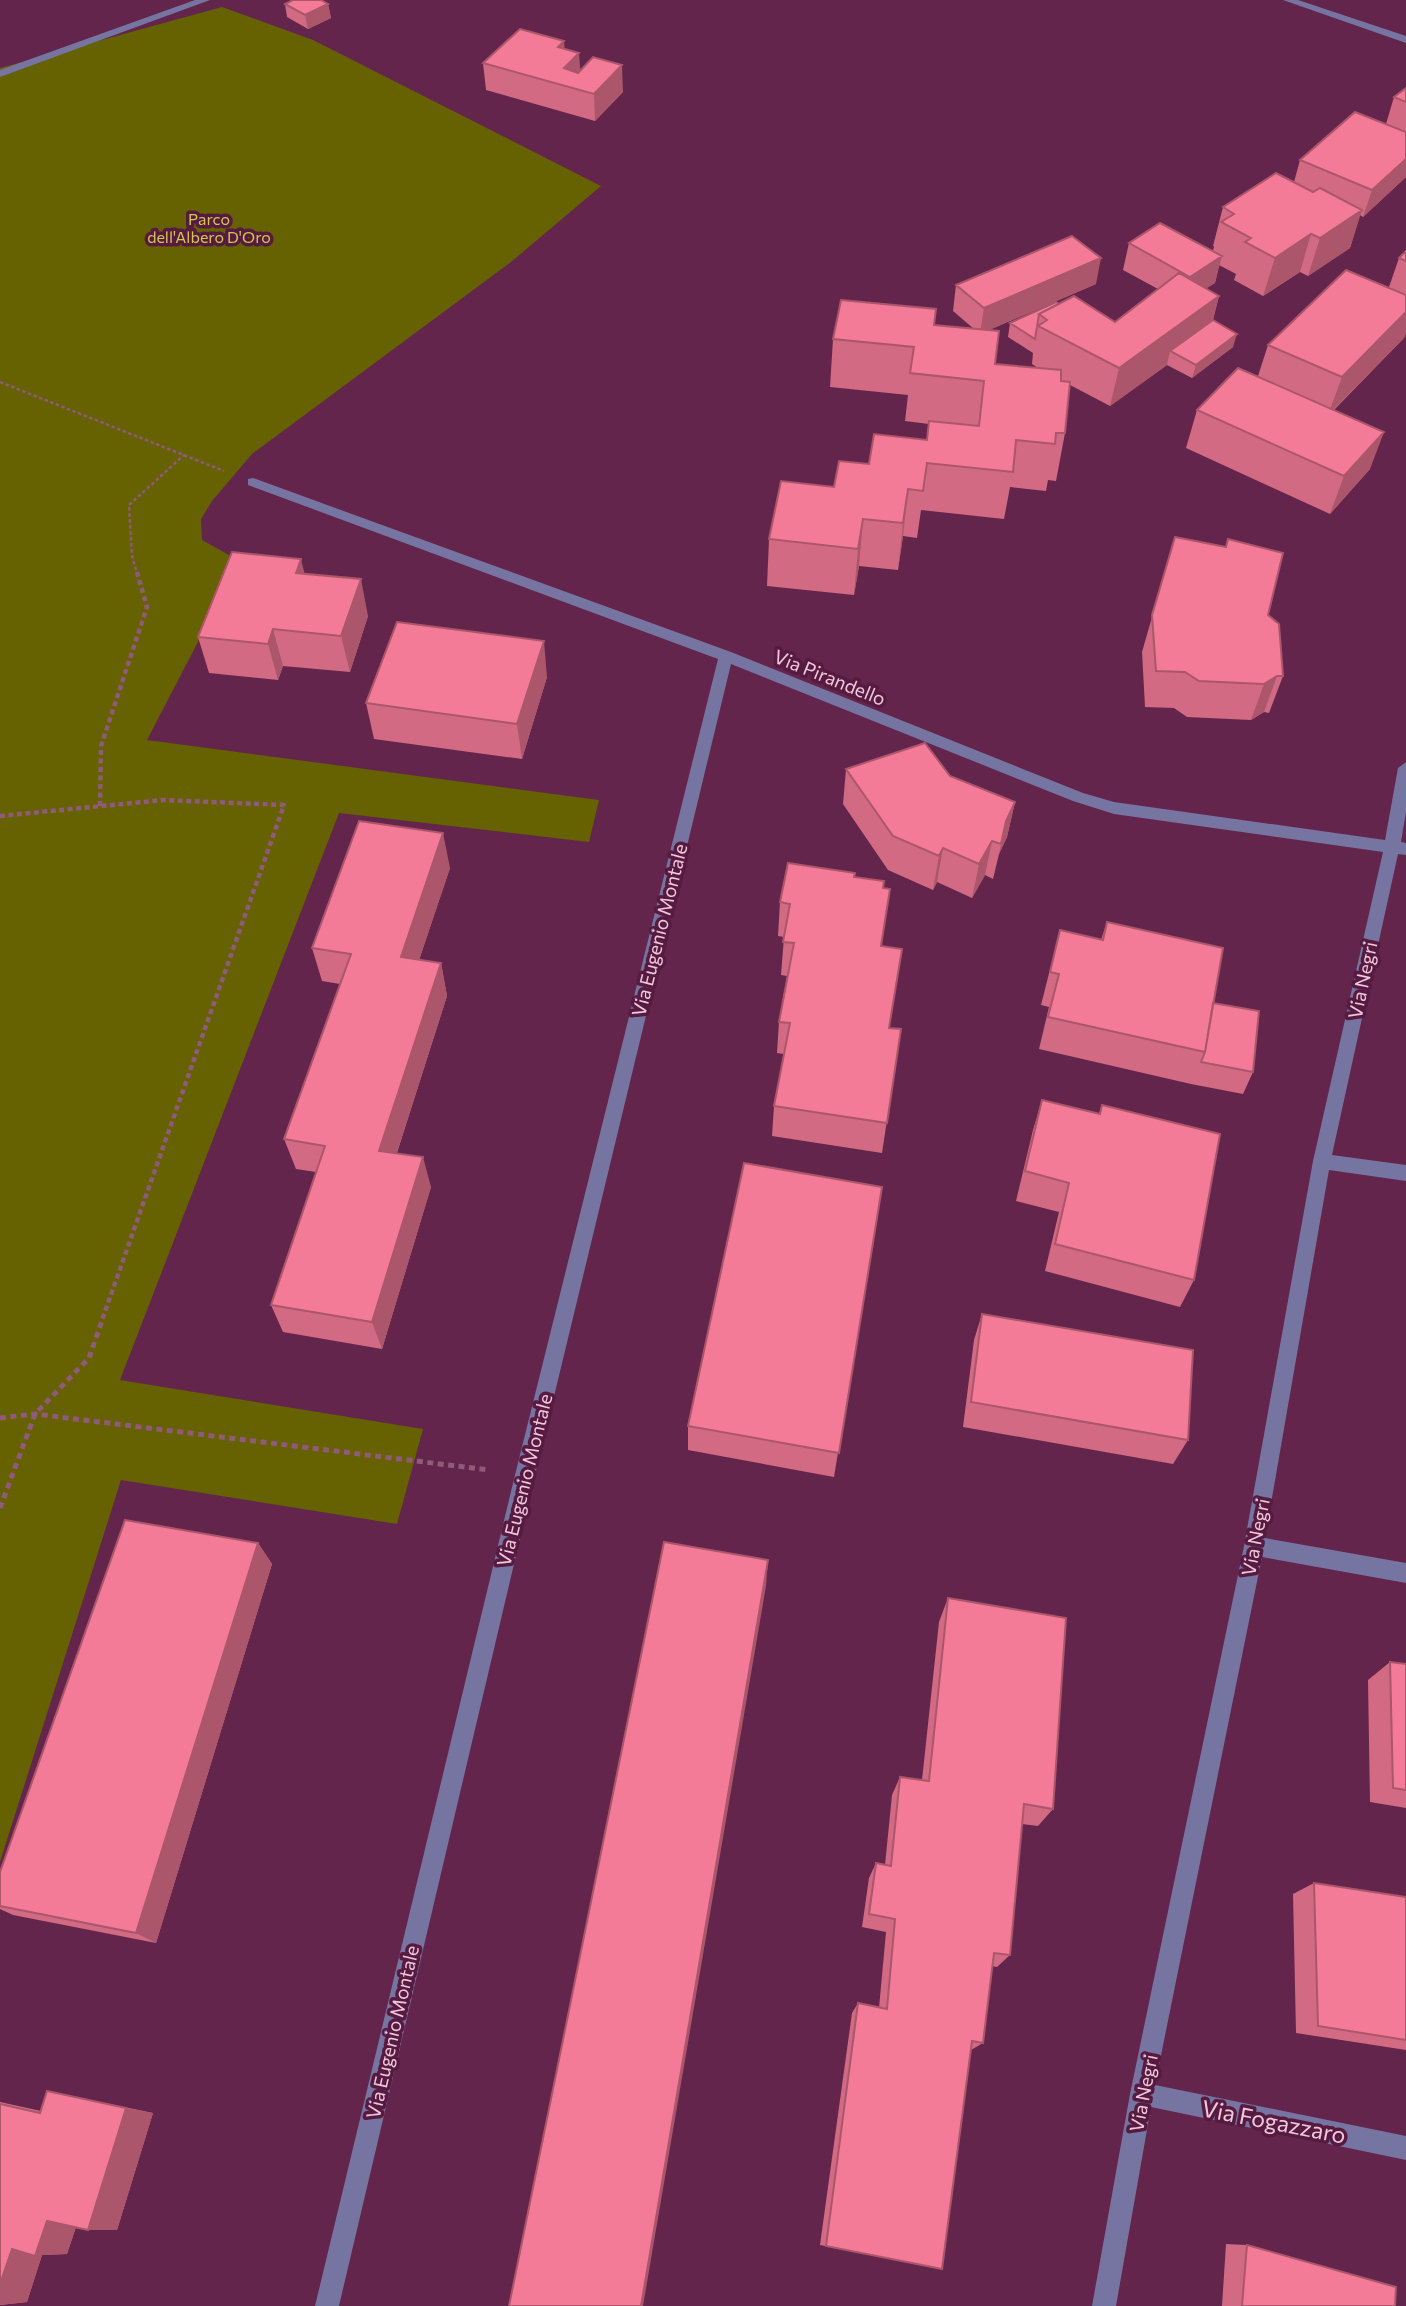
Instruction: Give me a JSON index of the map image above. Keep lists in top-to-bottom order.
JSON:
{
  "streets": {
    "street": [
      "Via Pirandello",
      "Via Eugenio Montale",
      "Via Negri",
      "Via Fogazzaro"
    ]
  },
  "crossings": [
    ["Via Pirandello", "Via Eugenio Montale"],
    ["Via Pirandello", "Via Negri"],
    ["Via Negri", "Via Fogazzaro"]
  ],
  "parks": ["Parco dell'Albero D'Oro"]
}
